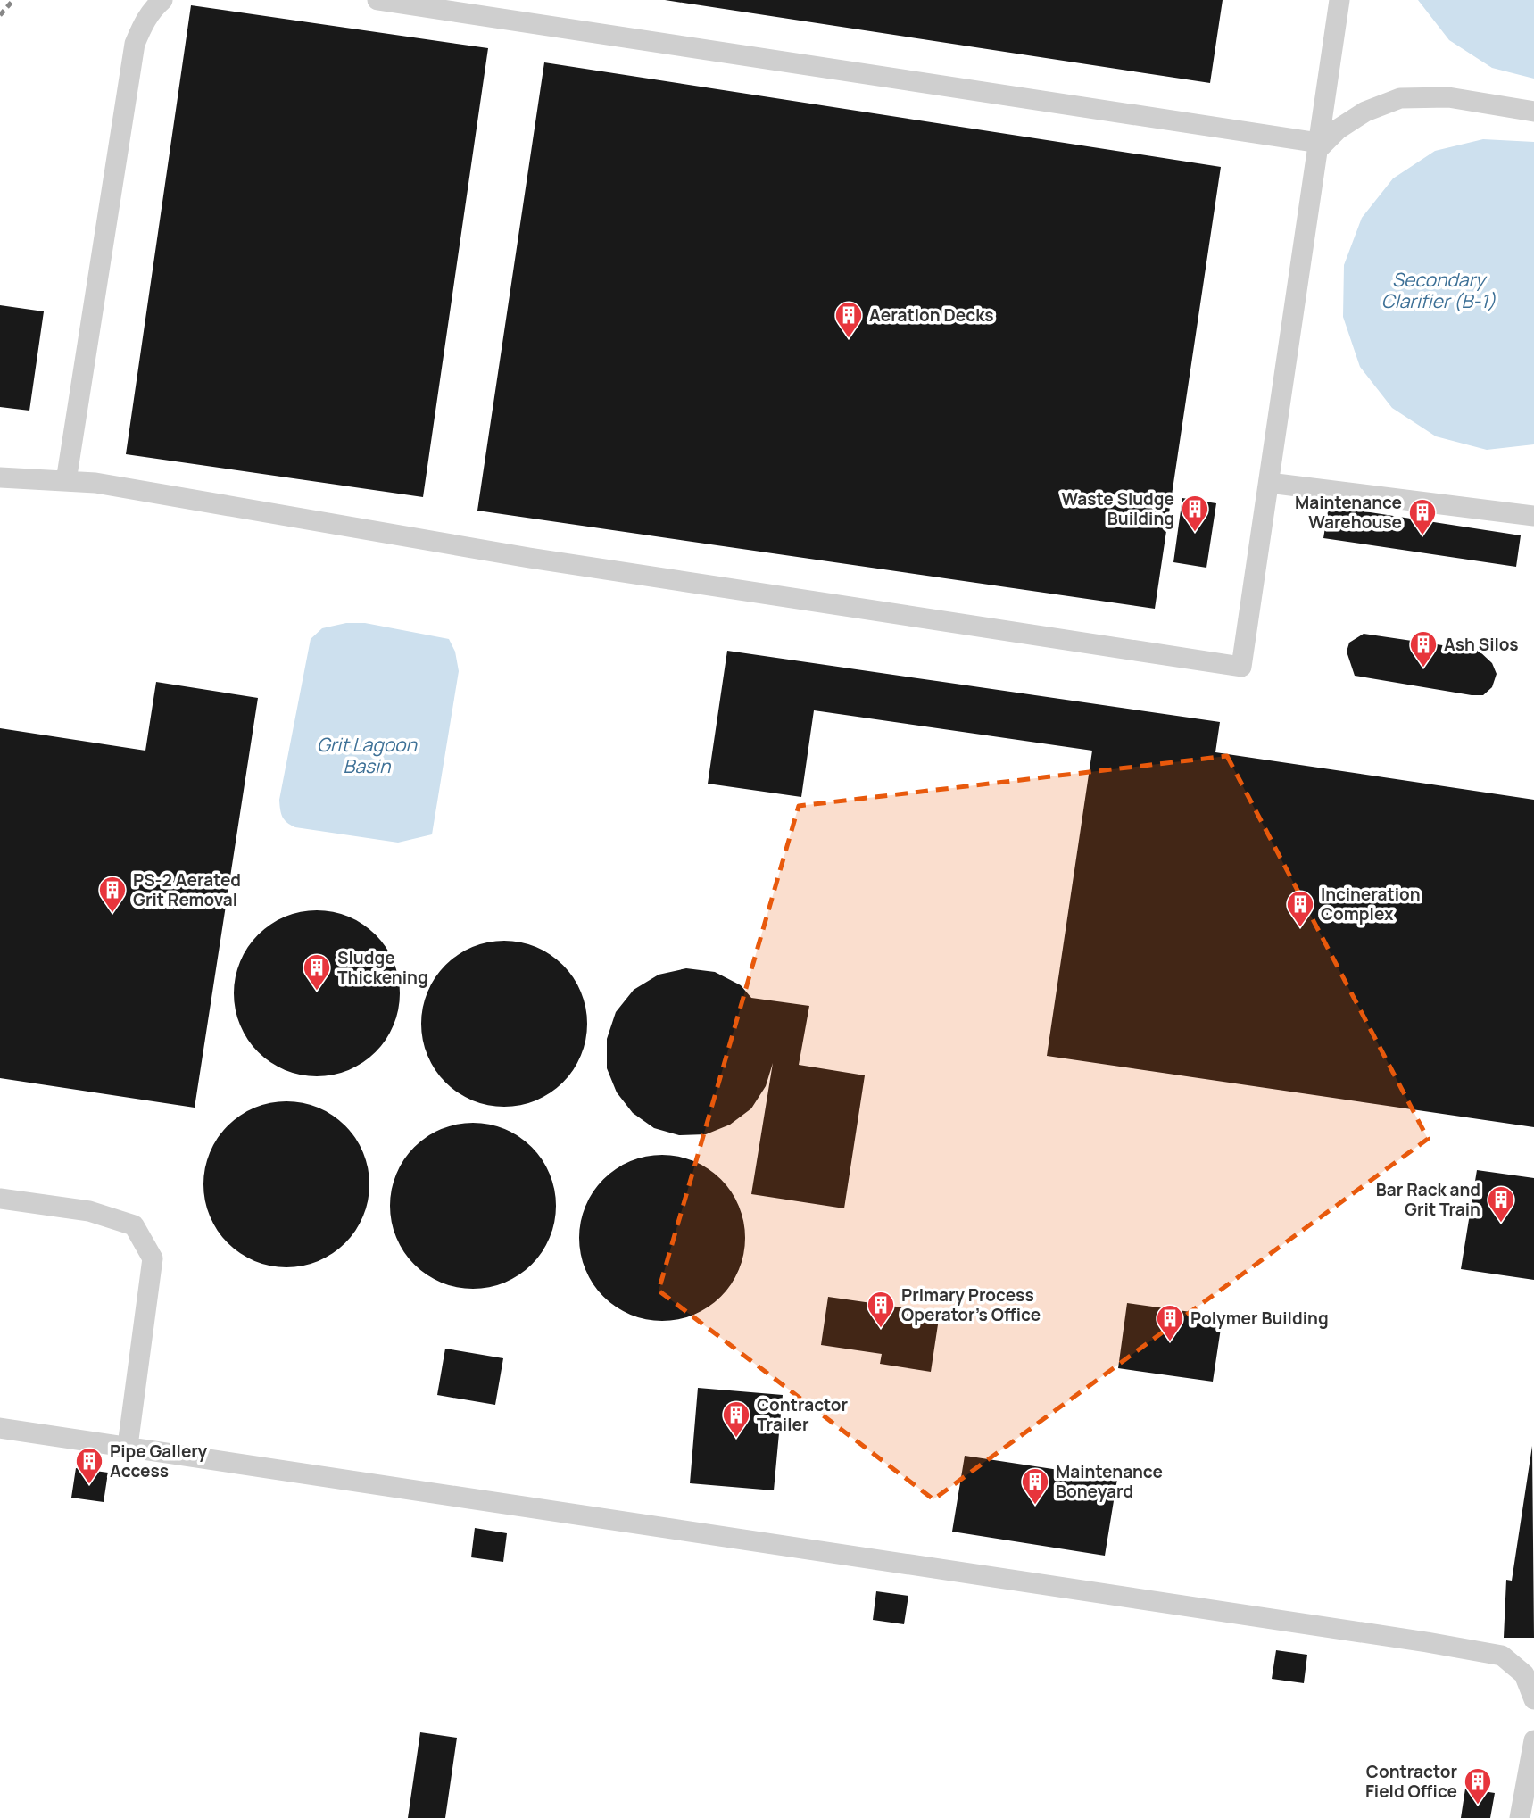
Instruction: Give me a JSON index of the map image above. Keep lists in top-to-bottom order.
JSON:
{
  "water": ["Secondary Clarifier (B-1)", "Grit Lagoon Basin"],
  "places": {
    "building": [
      "Aeration Decks",
      "Waste Sludge Building",
      "Maintenance Warehouse",
      "Ash Silos",
      "PS-2 Aerated Grit Removal",
      "Incineration Complex",
      "Sludge Thickening",
      "Bar Rack and Grit Train",
      "Primary Process Operator's Office",
      "Polymer Building",
      "Contractor Trailer",
      "Pipe Gallery Access",
      "Maintenance Boneyard",
      "Contractor Field Office"
    ]
  }
}
